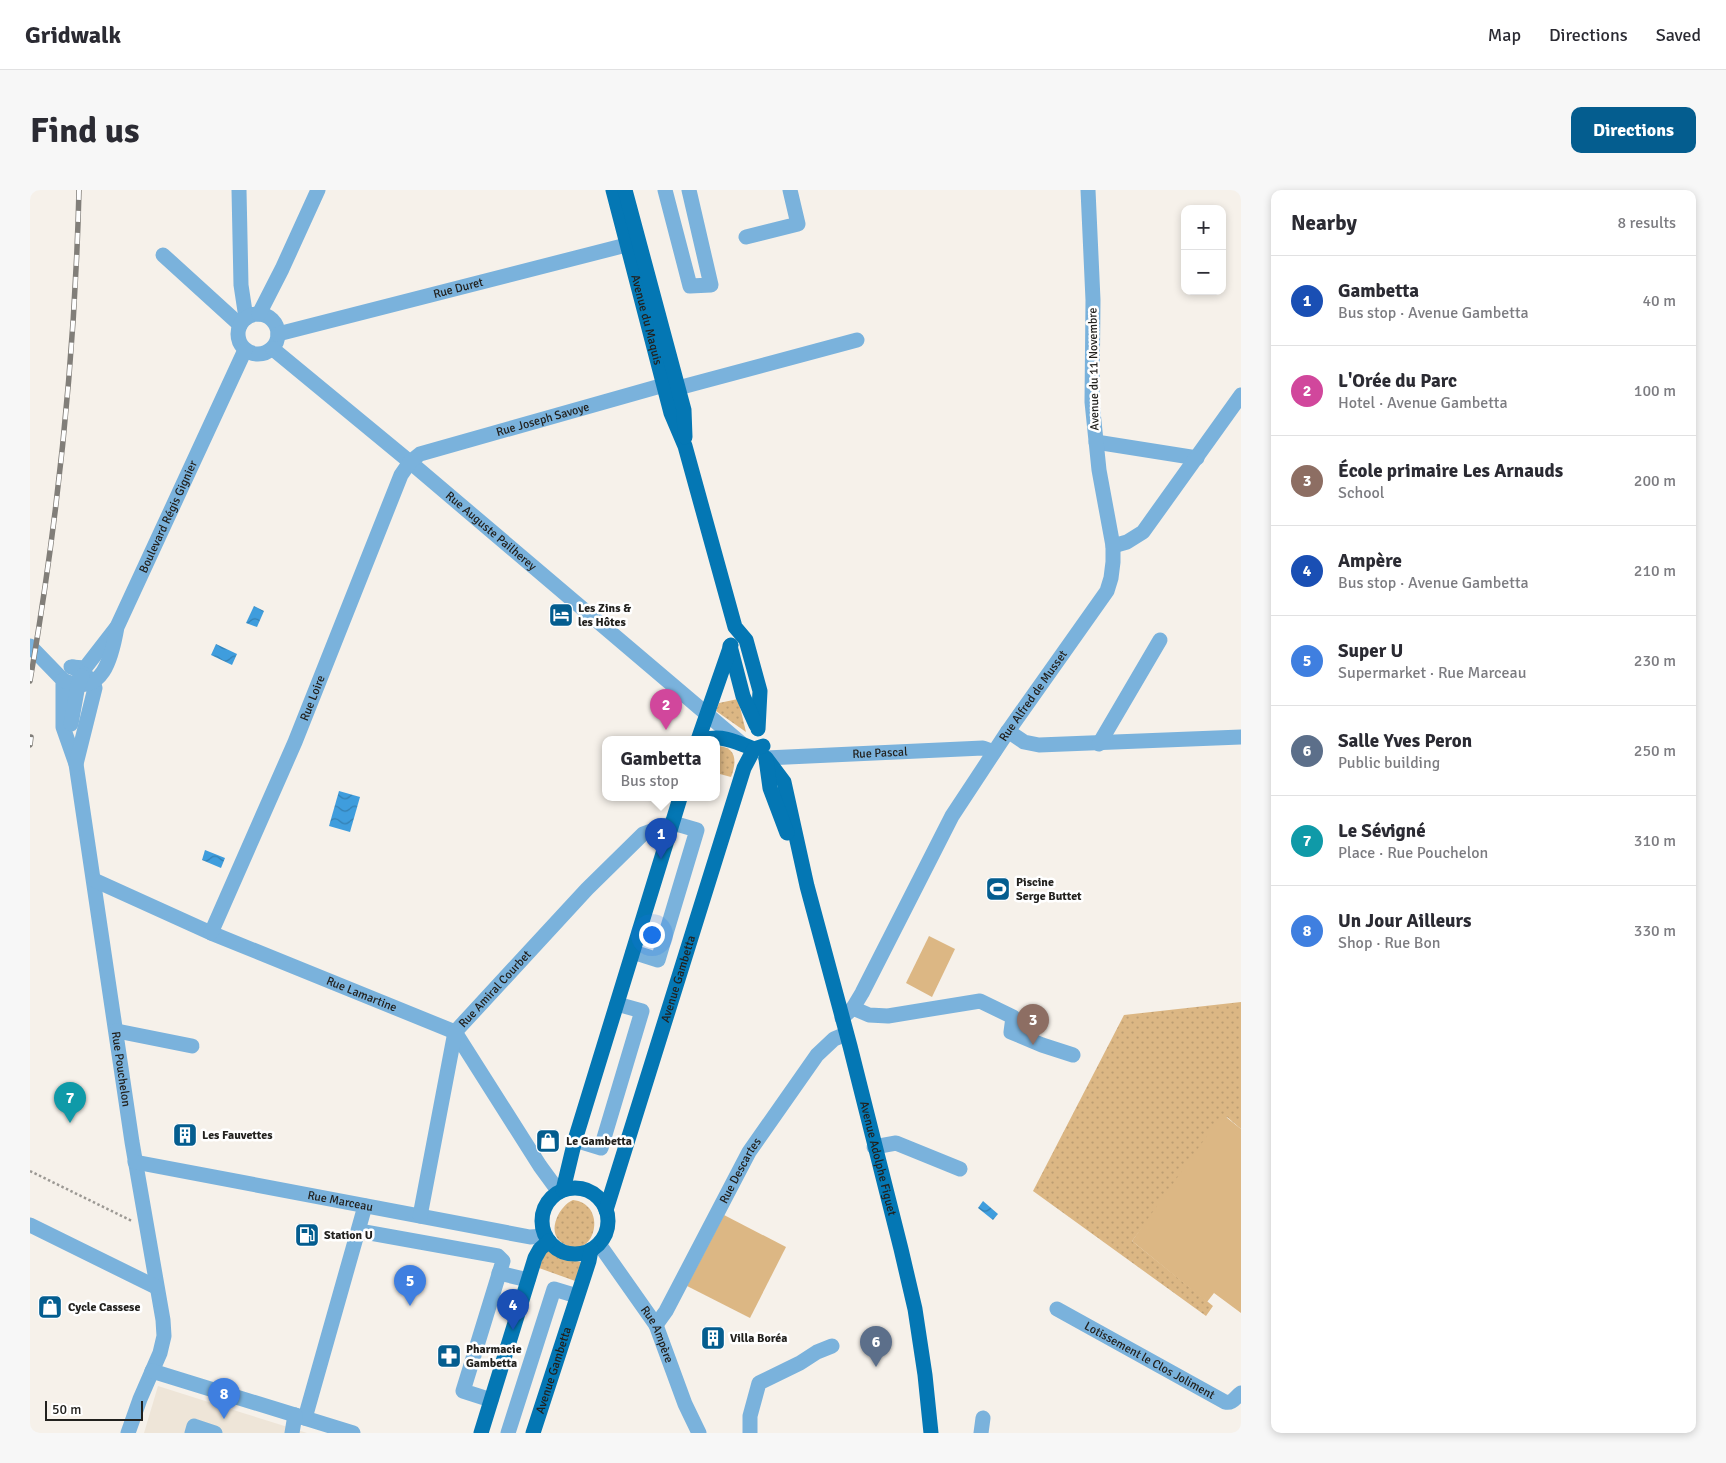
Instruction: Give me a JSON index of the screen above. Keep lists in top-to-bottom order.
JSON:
{
  "streets": {
    "main road": ["Avenue du Maquis", "Avenue Gambetta", "Avenue Adolphe Figuet"],
    "street": [
      "Rue Duret",
      "Avenue du 11 Novembre",
      "Rue Joseph Savoye",
      "Boulevard Régis Gignier",
      "Rue Auguste Pailherey",
      "Rue Alfred de Musset",
      "Rue Loire",
      "Rue Pascal",
      "Rue Amiral Courbet",
      "Rue Lamartine",
      "Rue Pouchelon",
      "Rue Descartes",
      "Rue Marceau",
      "Rue Ampère",
      "Lotissement le Clos Joliment"
    ]
  },
  "crossings": [
    ["Rue Duret", "Avenue du Maquis"],
    ["Avenue du Maquis", "Rue Joseph Savoye"],
    ["Avenue du Maquis", "Avenue Adolphe Figuet"],
    ["Avenue du 11 Novembre", "Rue Alfred de Musset"],
    ["Rue Joseph Savoye", "Rue Auguste Pailherey"],
    ["Rue Joseph Savoye", "Rue Loire"],
    ["Rue Auguste Pailherey", "Rue Loire"],
    ["Rue Alfred de Musset", "Rue Pascal"],
    ["Rue Alfred de Musset", "Avenue Adolphe Figuet"],
    ["Rue Loire", "Rue Lamartine"],
    ["Rue Pascal", "Avenue Gambetta"],
    ["Rue Pascal", "Avenue Adolphe Figuet"],
    ["Avenue Gambetta", "Avenue Adolphe Figuet"],
    ["Avenue Gambetta", "Rue Marceau"],
    ["Avenue Gambetta", "Rue Ampère"],
    ["Rue Amiral Courbet", "Rue Lamartine"],
    ["Rue Amiral Courbet", "Rue Marceau"],
    ["Rue Lamartine", "Rue Pouchelon"],
    ["Rue Pouchelon", "Rue Marceau"],
    ["Avenue Adolphe Figuet", "Rue Descartes"],
    ["Rue Descartes", "Rue Ampère"],
    ["Rue Marceau", "Rue Ampère"]
  ],
  "places": {
    "hotel": ["Les Zins & les Hôtes"],
    "sports": ["Piscine Serge Buttet"],
    "building": ["Les Fauvettes", "Villa Boréa"],
    "shop": ["Le Gambetta", "Cycle Cassese"],
    "fuel station": ["Station U"],
    "pharmacy": ["Pharmacie Gambetta"]
  },
  "scale_bar": "50 m",
  "page": {
    "header": "Gridwalk",
    "nav": ["Map", "Directions", "Saved"],
    "buttons": "Directions",
    "title": "Find us",
    "heading": ["Nearby", "8 results"],
    "map_buttons": ["+", "−"],
    "list": [
      {
        "mark": "1",
        "name": "Gambetta",
        "note": "Bus stop · Avenue Gambetta",
        "value": "40 m"
      },
      {
        "mark": "2",
        "name": "L'Orée du Parc",
        "note": "Hotel · Avenue Gambetta",
        "value": "100 m"
      },
      {
        "mark": "3",
        "name": "École primaire Les Arnauds",
        "note": "School",
        "value": "200 m"
      },
      {
        "mark": "4",
        "name": "Ampère",
        "note": "Bus stop · Avenue Gambetta",
        "value": "210 m"
      },
      {
        "mark": "5",
        "name": "Super U",
        "note": "Supermarket · Rue Marceau",
        "value": "230 m"
      },
      {
        "mark": "6",
        "name": "Salle Yves Peron",
        "note": "Public building",
        "value": "250 m"
      },
      {
        "mark": "7",
        "name": "Le Sévigné",
        "note": "Place · Rue Pouchelon",
        "value": "310 m"
      },
      {
        "mark": "8",
        "name": "Un Jour Ailleurs",
        "note": "Shop · Rue Bon",
        "value": "330 m"
      }
    ],
    "pins": [
      "2",
      "1",
      "3",
      "7",
      "5",
      "4",
      "6",
      "8"
    ],
    "popup": ["Gambetta", "Bus stop"],
    "scale": "50 m"
  }
}
